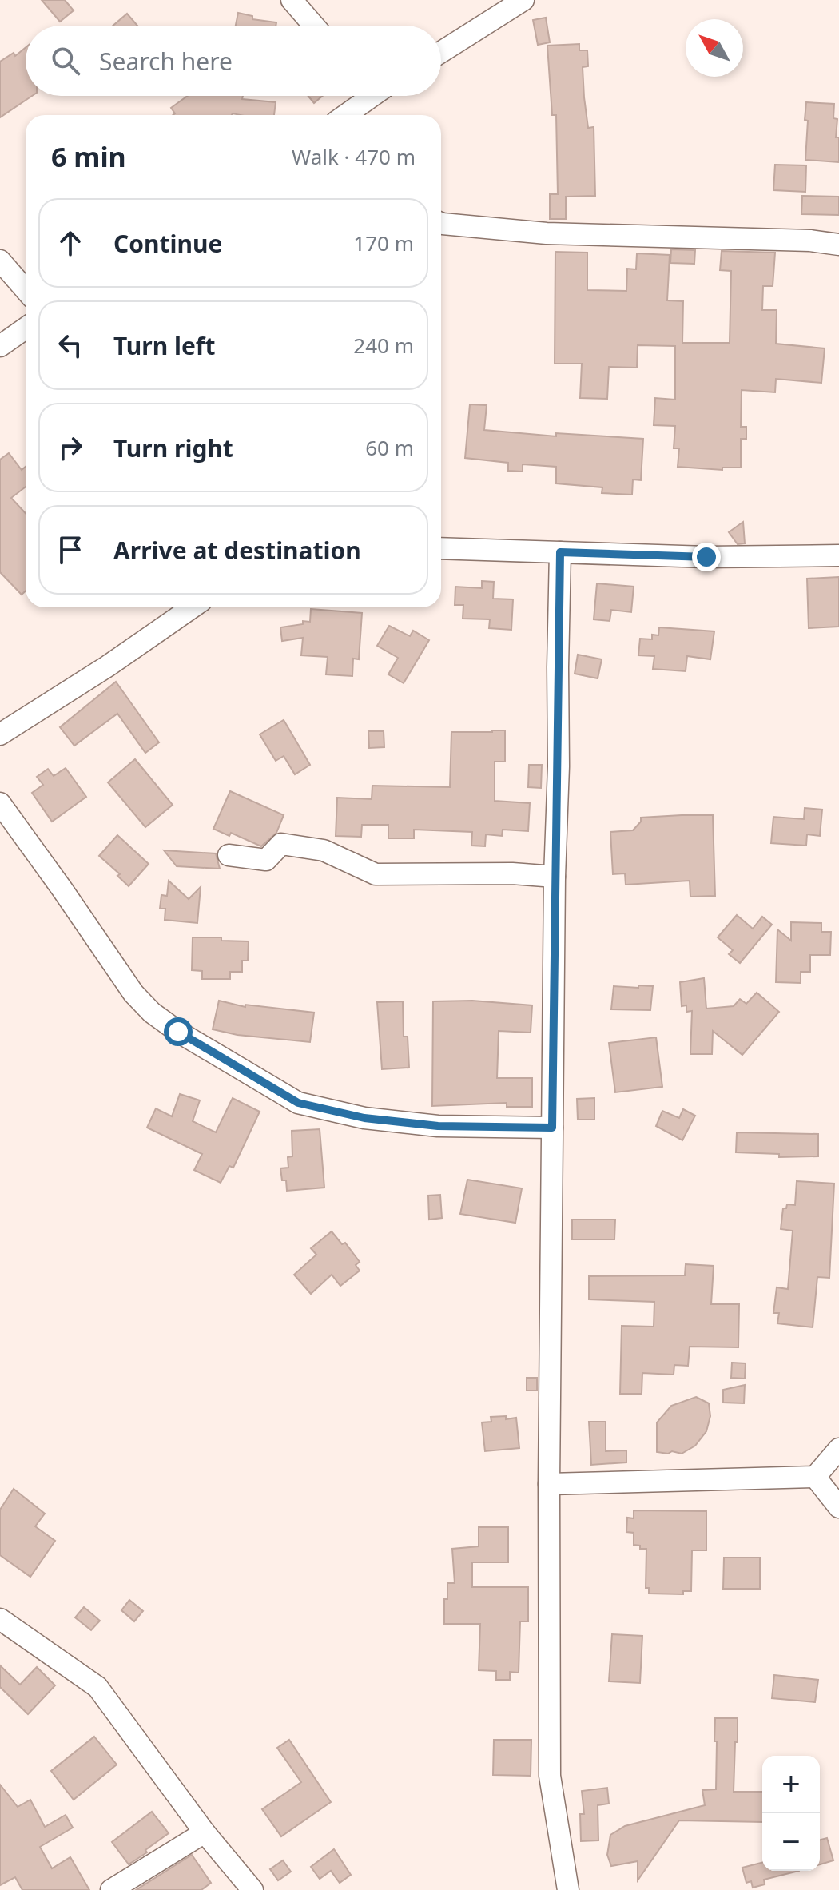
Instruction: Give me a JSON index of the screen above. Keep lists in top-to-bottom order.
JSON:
{
  "north": "top left",
  "page": {
    "search": "Search here",
    "heading": ["6 min", "Walk · 470 m"],
    "list": [
      ["Continue", "170 m"],
      ["Turn left", "240 m"],
      ["Turn right", "60 m"],
      "Arrive at destination"
    ],
    "map_buttons": ["+", "−"]
  }
}
